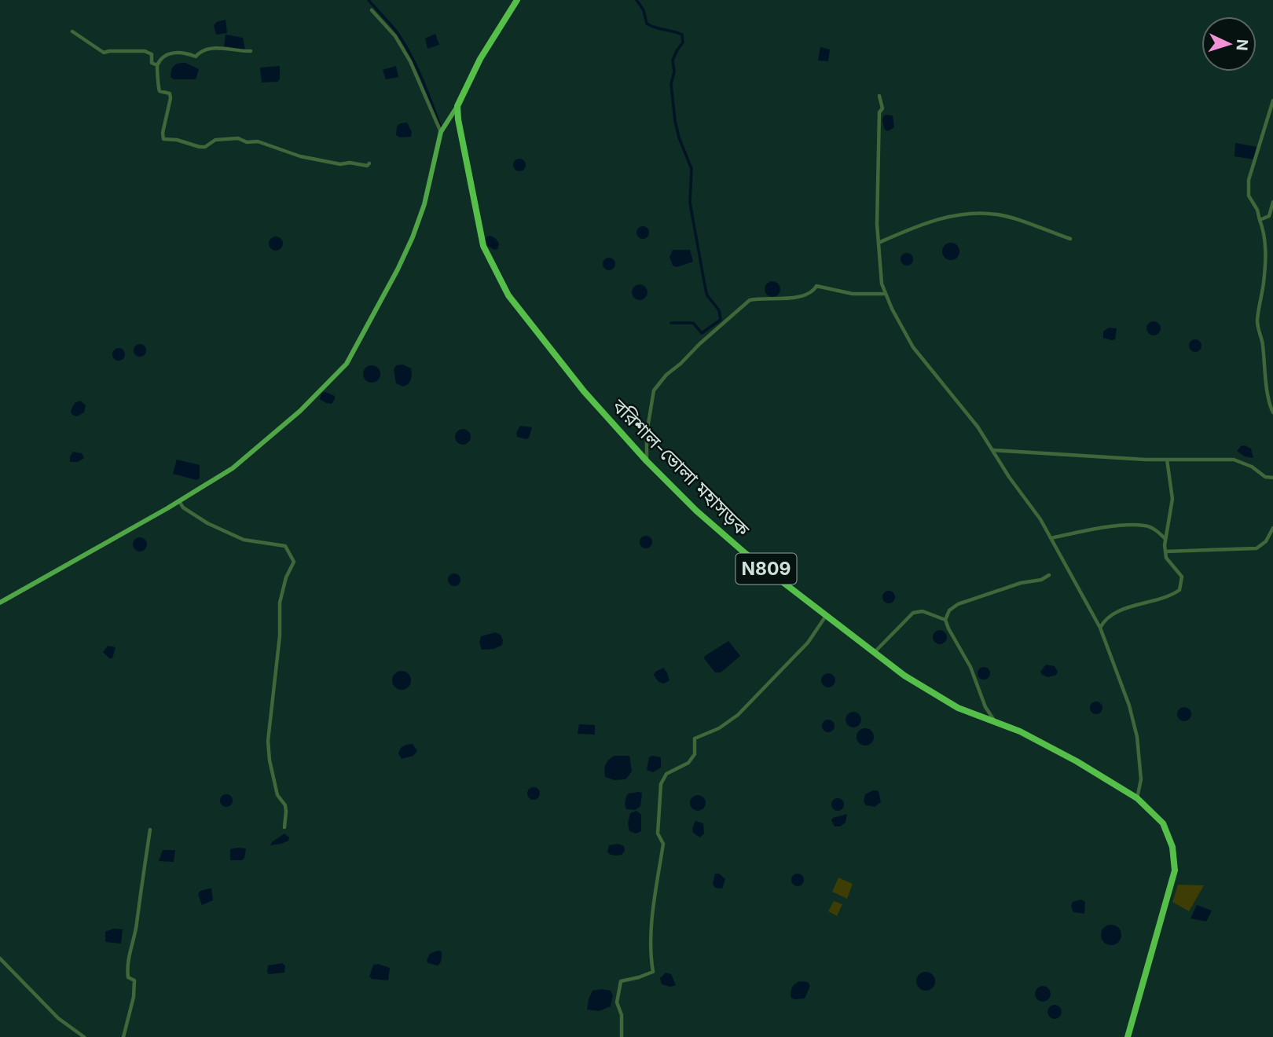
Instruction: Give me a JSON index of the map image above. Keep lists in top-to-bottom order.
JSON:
{
  "streets": {
    "highway": ["বরিশাল-ভোলা মহাসড়ক", "N809"]
  },
  "north": "right"
}
